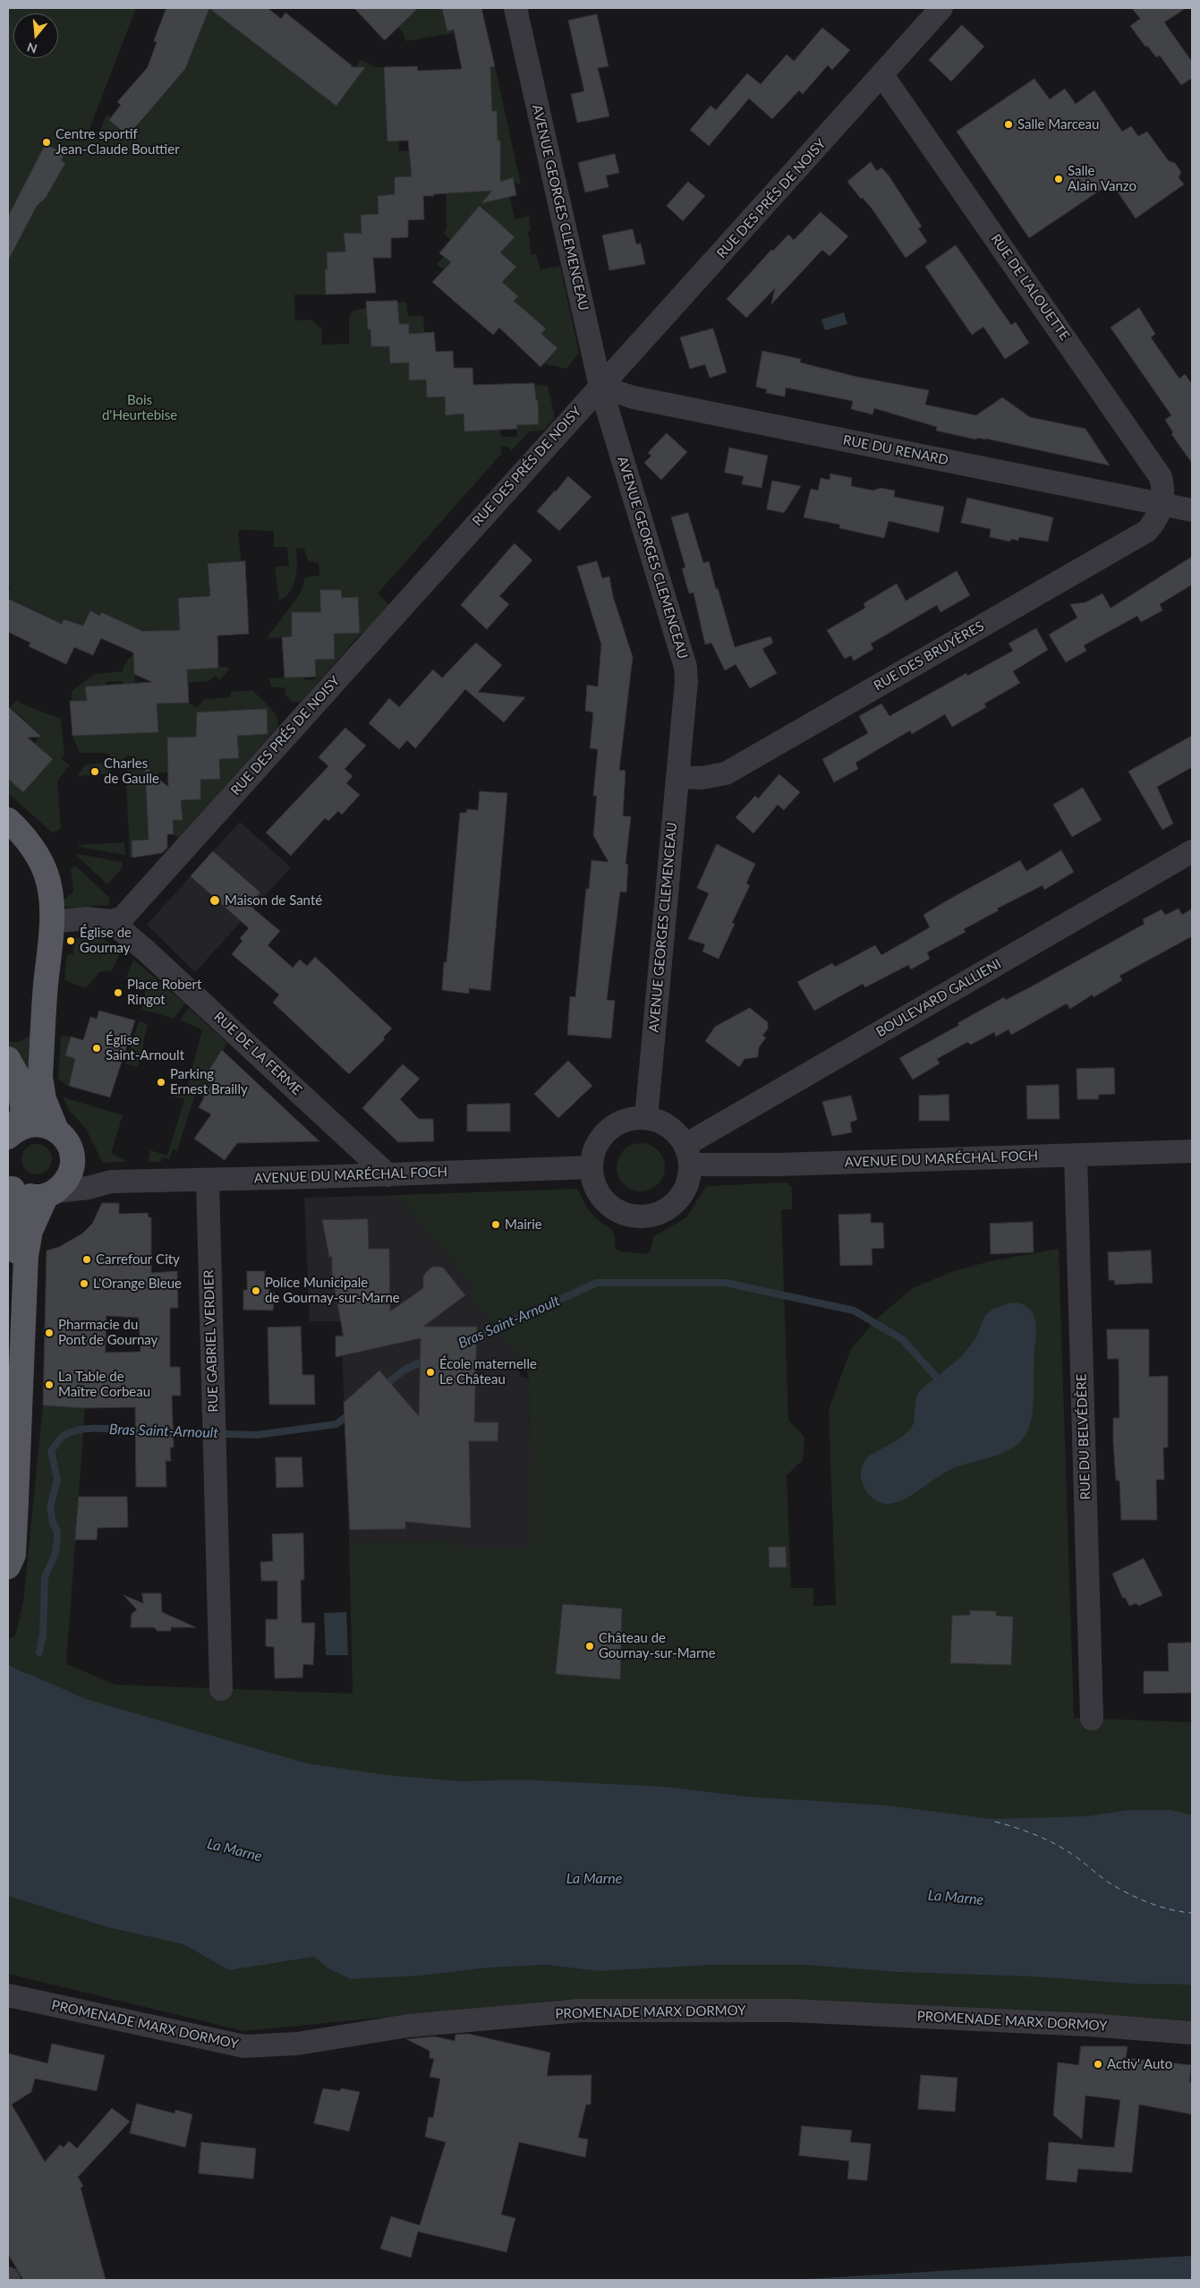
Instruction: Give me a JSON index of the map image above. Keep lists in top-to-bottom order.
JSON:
{
  "streets": {
    "street": [
      "RUE DES PRÉS DE NOISY",
      "AVENUE GEORGES CLEMENCEAU",
      "RUE DE L'ALOUETTE",
      "RUE DU RENARD",
      "RUE DES BRUYÈRES",
      "BOULEVARD GALLIENI",
      "RUE DE LA FERME",
      "AVENUE DU MARÉCHAL FOCH",
      "RUE GABRIEL VERDIER",
      "RUE DU BELVÉDÈRE",
      "PROMENADE MARX DORMOY"
    ]
  },
  "crossings": [
    ["RUE DES PRÉS DE NOISY", "AVENUE GEORGES CLEMENCEAU"],
    ["RUE DES PRÉS DE NOISY", "RUE DE L'ALOUETTE"],
    ["RUE DES PRÉS DE NOISY", "RUE DU RENARD"],
    ["RUE DES PRÉS DE NOISY", "RUE DE LA FERME"],
    ["AVENUE GEORGES CLEMENCEAU", "RUE DU RENARD"],
    ["AVENUE GEORGES CLEMENCEAU", "RUE DES BRUYÈRES"],
    ["AVENUE GEORGES CLEMENCEAU", "BOULEVARD GALLIENI"],
    ["AVENUE GEORGES CLEMENCEAU", "AVENUE DU MARÉCHAL FOCH"],
    ["RUE DE L'ALOUETTE", "RUE DU RENARD"],
    ["RUE DE L'ALOUETTE", "RUE DES BRUYÈRES"],
    ["RUE DU RENARD", "RUE DES BRUYÈRES"],
    ["BOULEVARD GALLIENI", "AVENUE DU MARÉCHAL FOCH"],
    ["RUE DE LA FERME", "AVENUE DU MARÉCHAL FOCH"],
    ["AVENUE DU MARÉCHAL FOCH", "RUE GABRIEL VERDIER"],
    ["AVENUE DU MARÉCHAL FOCH", "RUE DU BELVÉDÈRE"]
  ],
  "water": ["Bras Saint-Arnoult", "La Marne"],
  "parks": ["Bois d'Heurtebise"],
  "places": [
    "Salle Marceau",
    "Centre sportif Jean-Claude Bouttier",
    "Salle Alain Vanzo",
    "Charles de Gaulle",
    "Maison de Santé",
    "Église de Gournay",
    "Place Robert Ringot",
    "Église Saint-Arnoult",
    "Parking Ernest Brailly",
    "Mairie",
    "Carrefour City",
    "L'Orange Bleue",
    "Police Municipale de Gournay-sur-Marne",
    "Pharmacie du Pont de Gournay",
    "École maternelle Le Château",
    "La Table de Maître Corbeau",
    "Château de Gournay-sur-Marne",
    "Activ' Auto"
  ],
  "north": "bottom"
}
